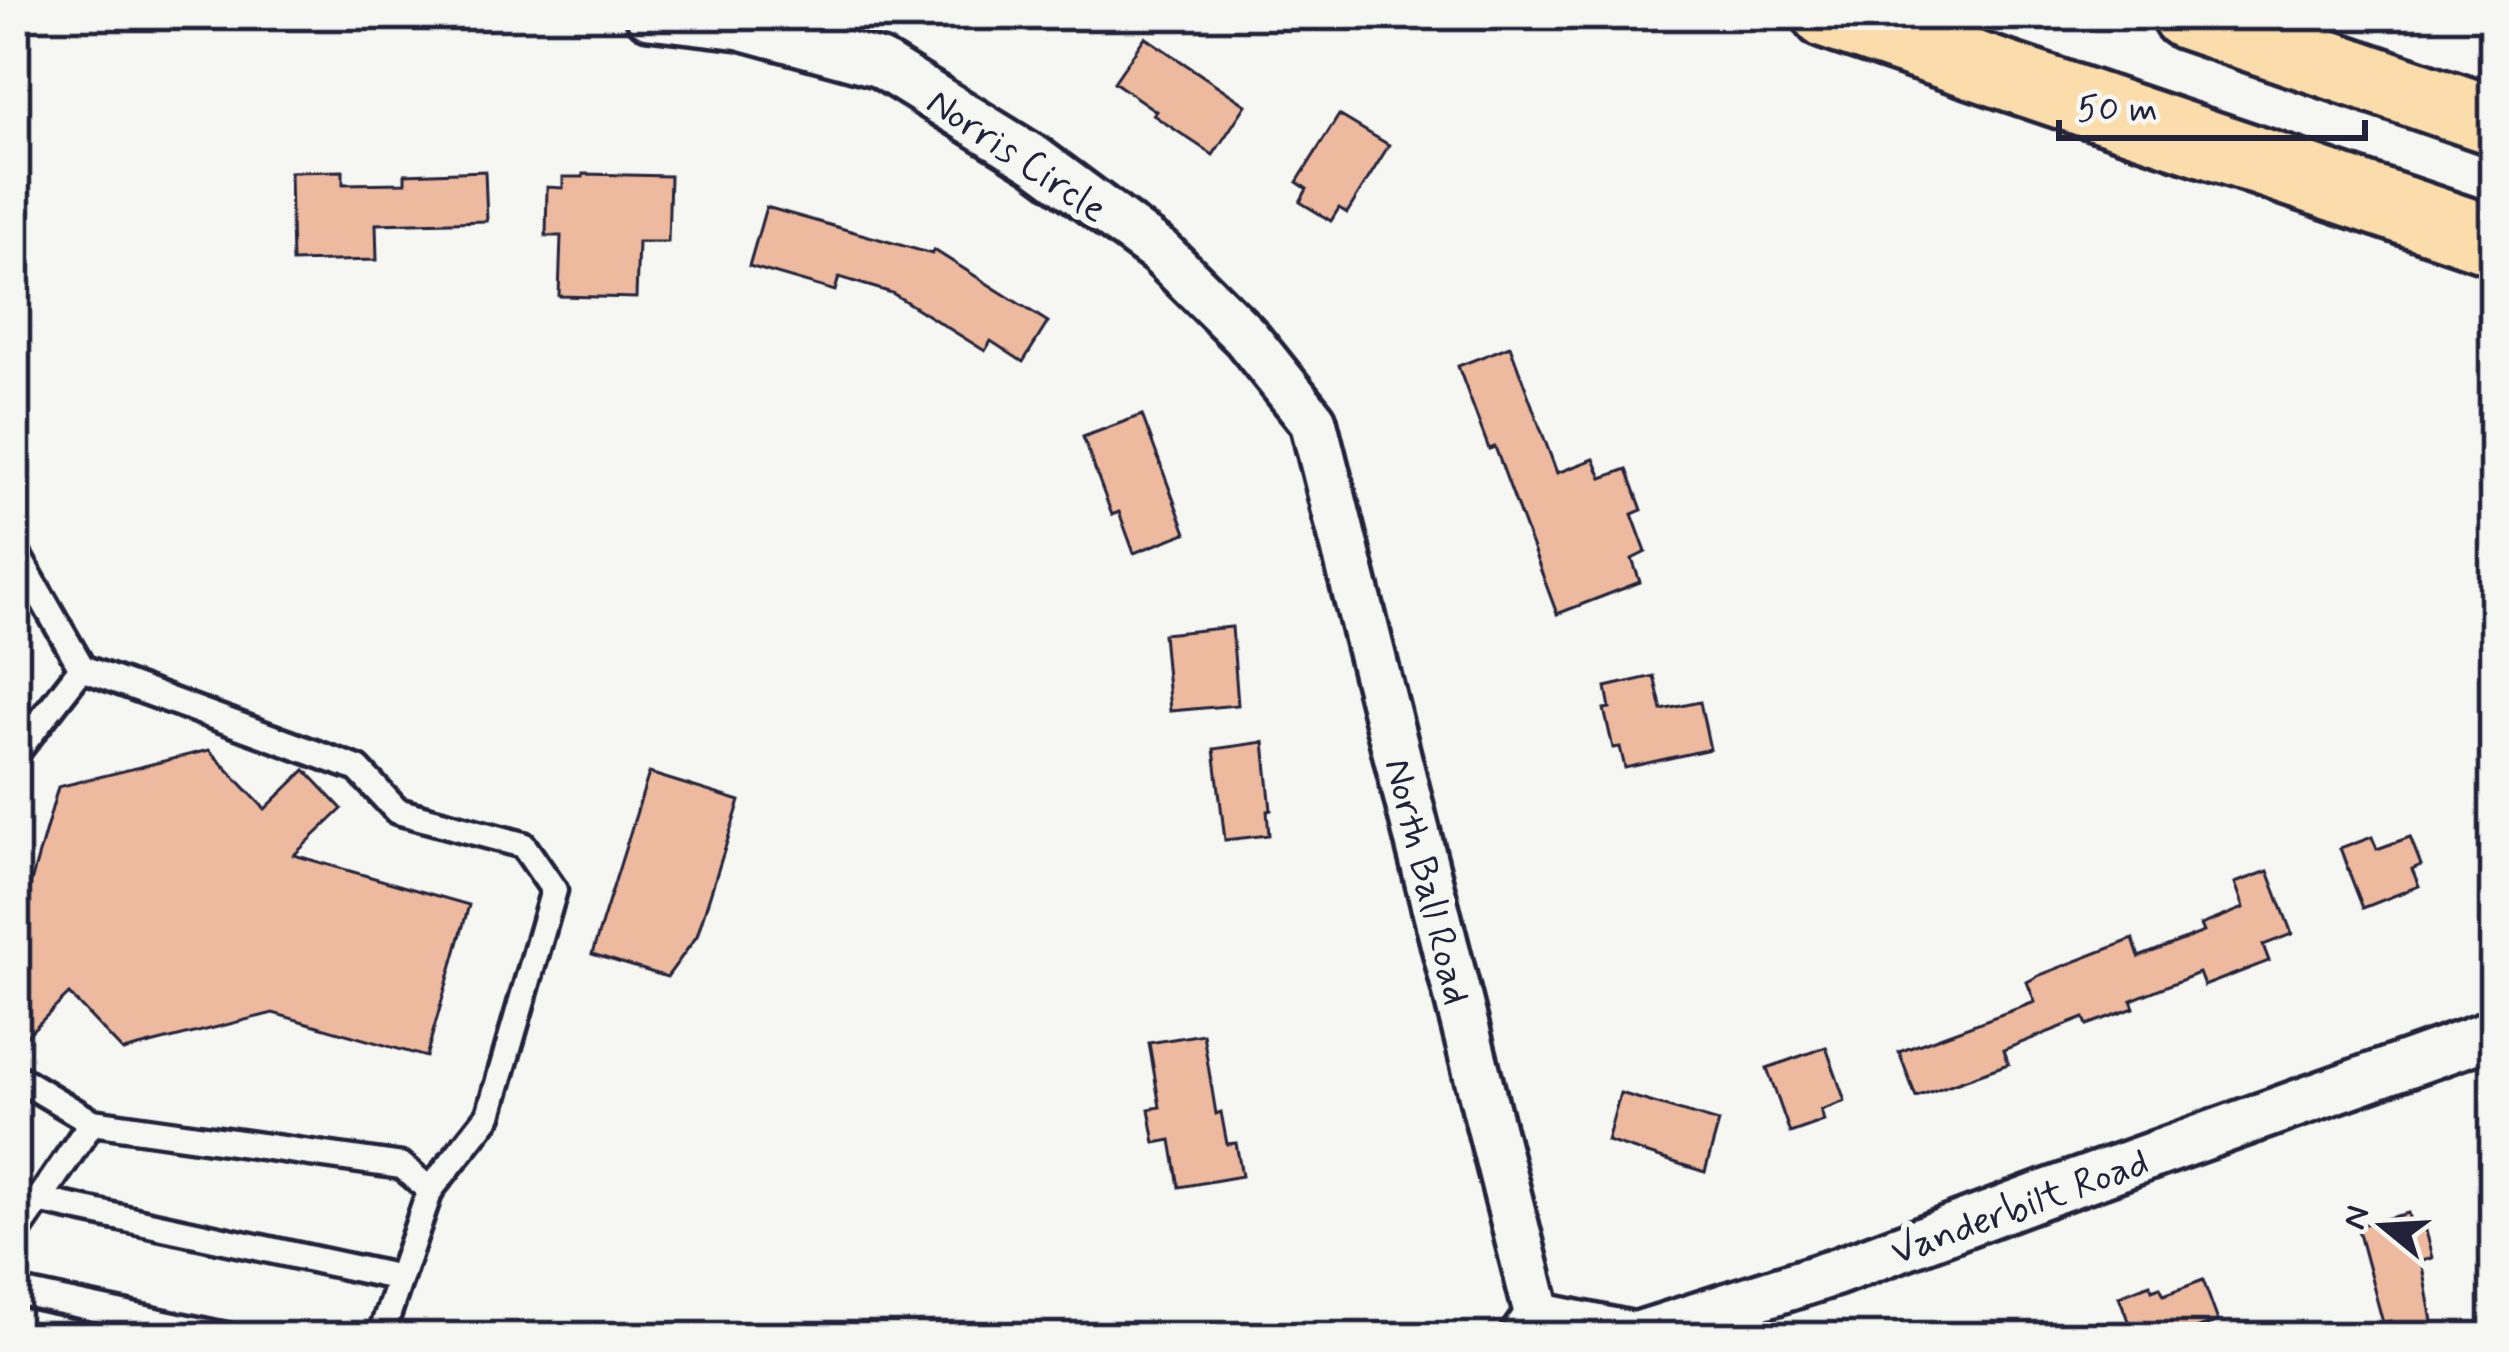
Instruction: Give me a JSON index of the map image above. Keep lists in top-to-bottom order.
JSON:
{
  "streets": {
    "street": ["Norris Circle", "North Ball Road", "Vanderbilt Road"]
  },
  "crossings": [
    ["Norris Circle", "North Ball Road"],
    ["North Ball Road", "Vanderbilt Road"]
  ],
  "scale_bar": "50 m",
  "north": "left"
}
